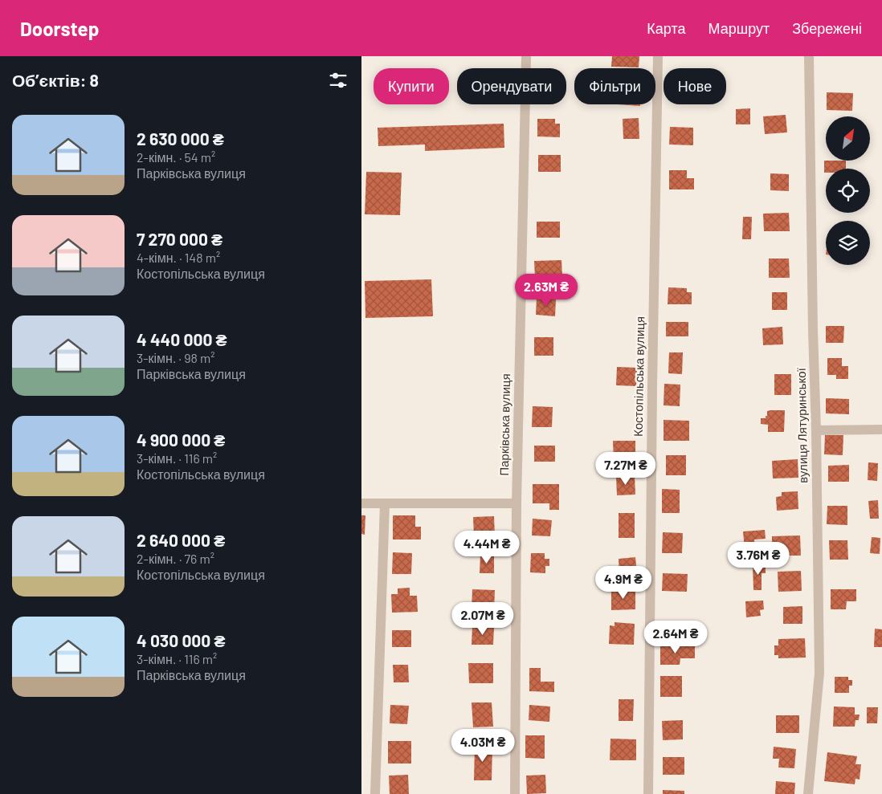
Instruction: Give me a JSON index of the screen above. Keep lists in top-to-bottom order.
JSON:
{
  "streets": {
    "street": ["Костопільська вулиця", "Парківська вулиця", "вулиця Лятуринської"]
  },
  "north": "top right",
  "page": {
    "header": "Doorstep",
    "nav": ["Карта", "Маршрут", "Збережені"],
    "heading": "Об’єктів: 8",
    "chip": [
      "Купити",
      "Орендувати",
      "Фільтри",
      "Нове"
    ],
    "list": [
      {
        "name": "2 630 000 ₴",
        "note": "2-кімн. · 54 m² · Парківська вулиця"
      },
      {
        "name": "7 270 000 ₴",
        "note": "4-кімн. · 148 m² · Костопільська вулиця"
      },
      {
        "name": "4 440 000 ₴",
        "note": "3-кімн. · 98 m² · Парківська вулиця"
      },
      {
        "name": "4 900 000 ₴",
        "note": "3-кімн. · 116 m² · Костопільська вулиця"
      },
      {
        "name": "2 640 000 ₴",
        "note": "2-кімн. · 76 m² · Костопільська вулиця"
      },
      {
        "name": "4 030 000 ₴",
        "note": "3-кімн. · 116 m² · Парківська вулиця"
      }
    ],
    "price": [
      "2.63M ₴",
      "7.27M ₴",
      "4.44M ₴",
      "3.76M ₴",
      "4.9M ₴",
      "2.07M ₴",
      "2.64M ₴",
      "4.03M ₴"
    ]
  }
}
